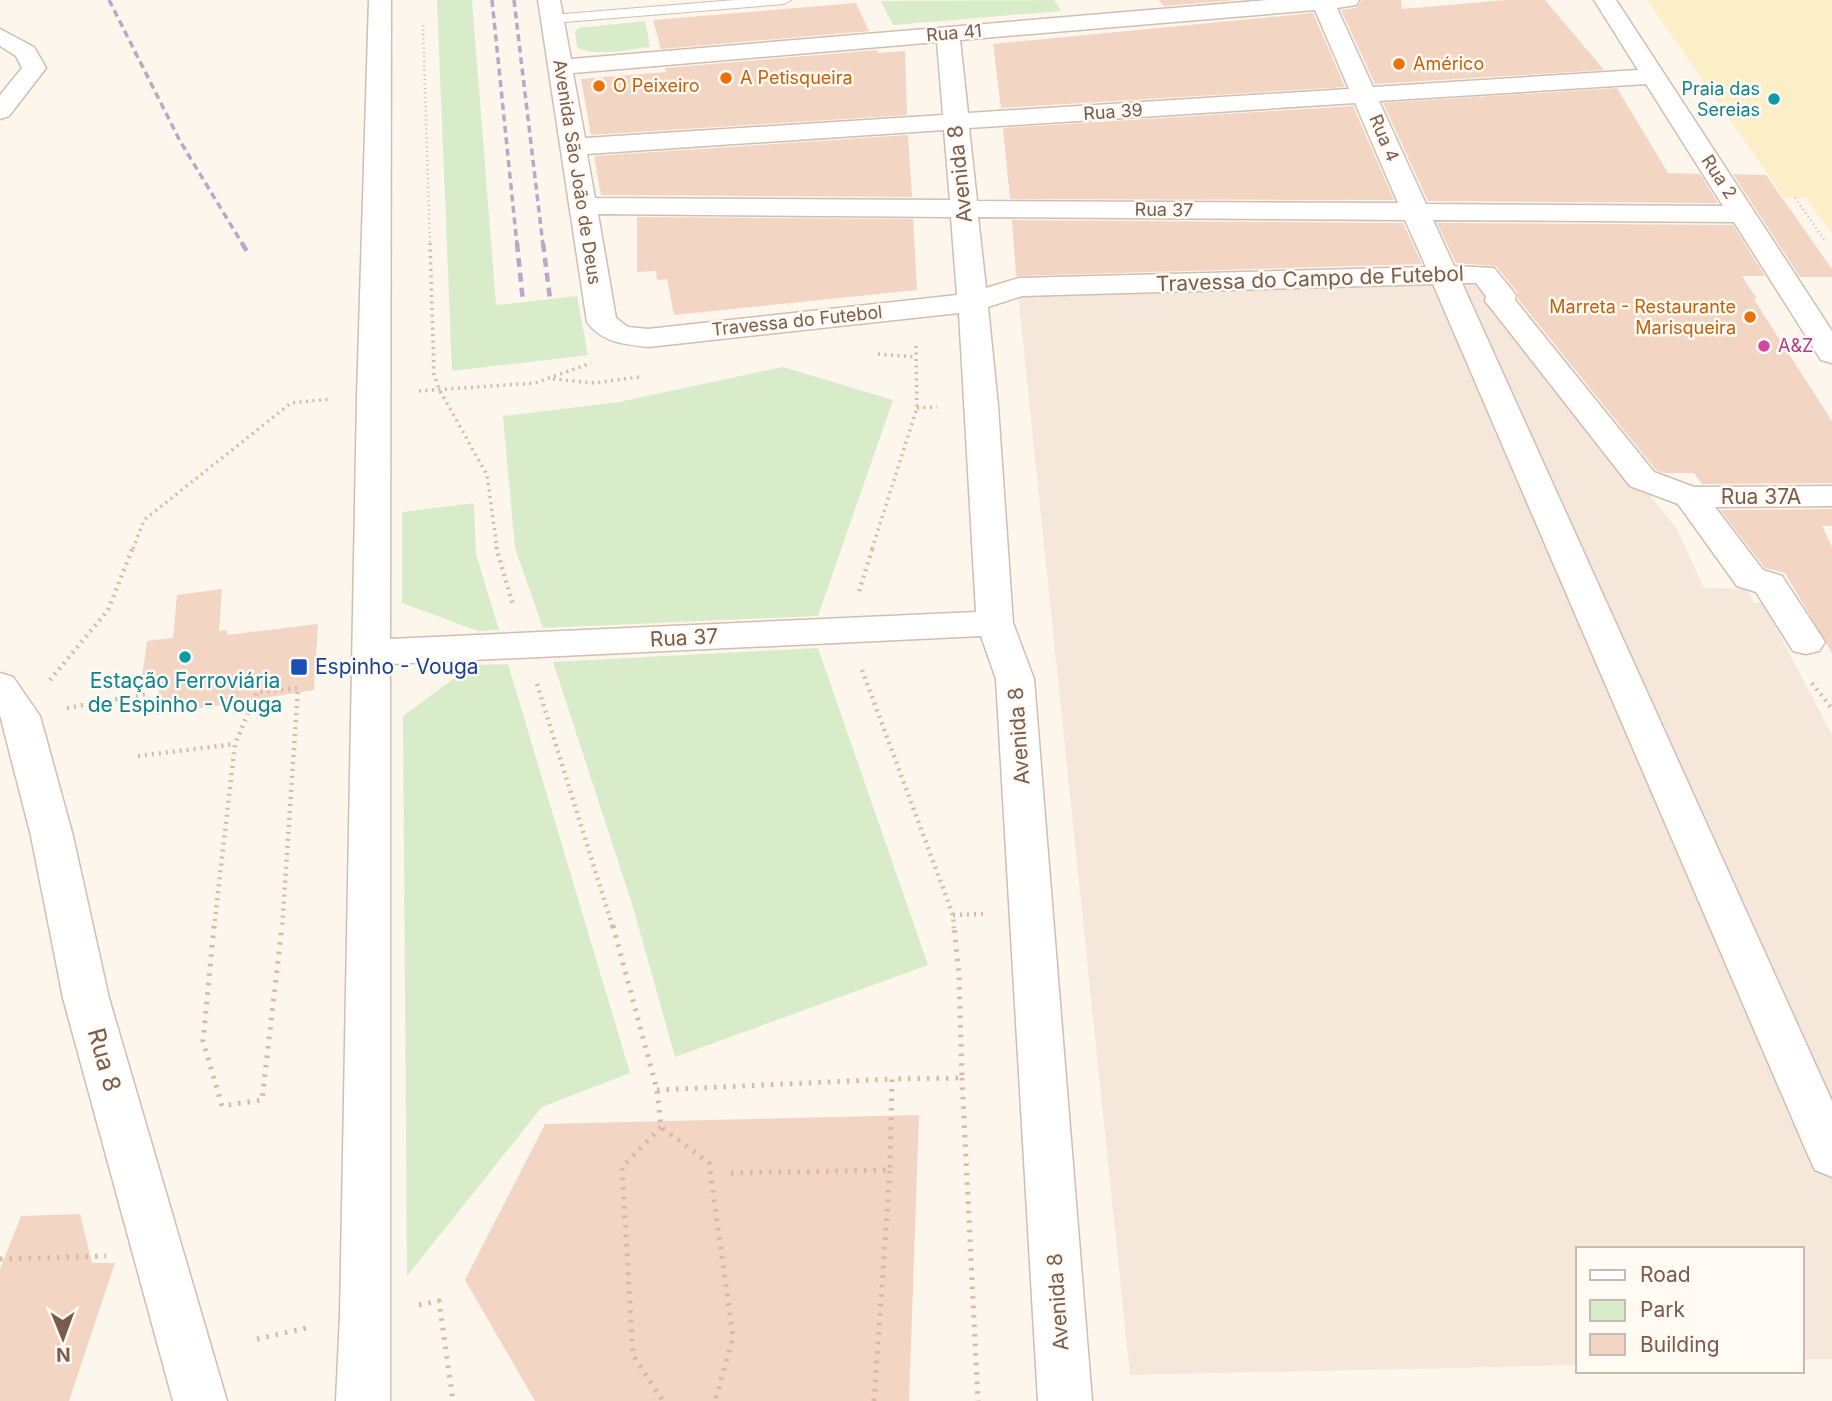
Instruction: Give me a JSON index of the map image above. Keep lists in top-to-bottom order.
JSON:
{
  "streets": {
    "street": [
      "Rua 41",
      "Rua 39",
      "Rua 4",
      "Avenida São João de Deus",
      "Avenida 8",
      "Rua 2",
      "Rua 37",
      "Travessa do Campo de Futebol",
      "Travessa do Futebol",
      "Rua 37A",
      "Rua 8"
    ]
  },
  "crossings": [
    ["Rua 41", "Rua 4"],
    ["Rua 41", "Avenida São João de Deus"],
    ["Rua 41", "Avenida 8"],
    ["Rua 39", "Rua 4"],
    ["Rua 39", "Avenida São João de Deus"],
    ["Rua 39", "Avenida 8"],
    ["Rua 39", "Rua 2"],
    ["Rua 4", "Rua 37"],
    ["Rua 4", "Travessa do Campo de Futebol"],
    ["Avenida São João de Deus", "Rua 37"],
    ["Avenida São João de Deus", "Travessa do Futebol"],
    ["Avenida 8", "Rua 37"],
    ["Avenida 8", "Travessa do Campo de Futebol"],
    ["Avenida 8", "Travessa do Futebol"],
    ["Rua 2", "Rua 37"],
    ["Travessa do Campo de Futebol", "Travessa do Futebol"],
    ["Travessa do Campo de Futebol", "Rua 37A"]
  ],
  "places": {
    "other": [
      "Américo",
      "A Petisqueira",
      "O Peixeiro",
      "Praia das Sereias",
      "Marreta - Restaurante Marisqueira",
      "A&Z",
      "Estação Ferroviária de Espinho - Vouga"
    ],
    "transit": ["Espinho - Vouga"]
  },
  "legend": ["Road", "Park", "Building"],
  "north": "bottom"
}
